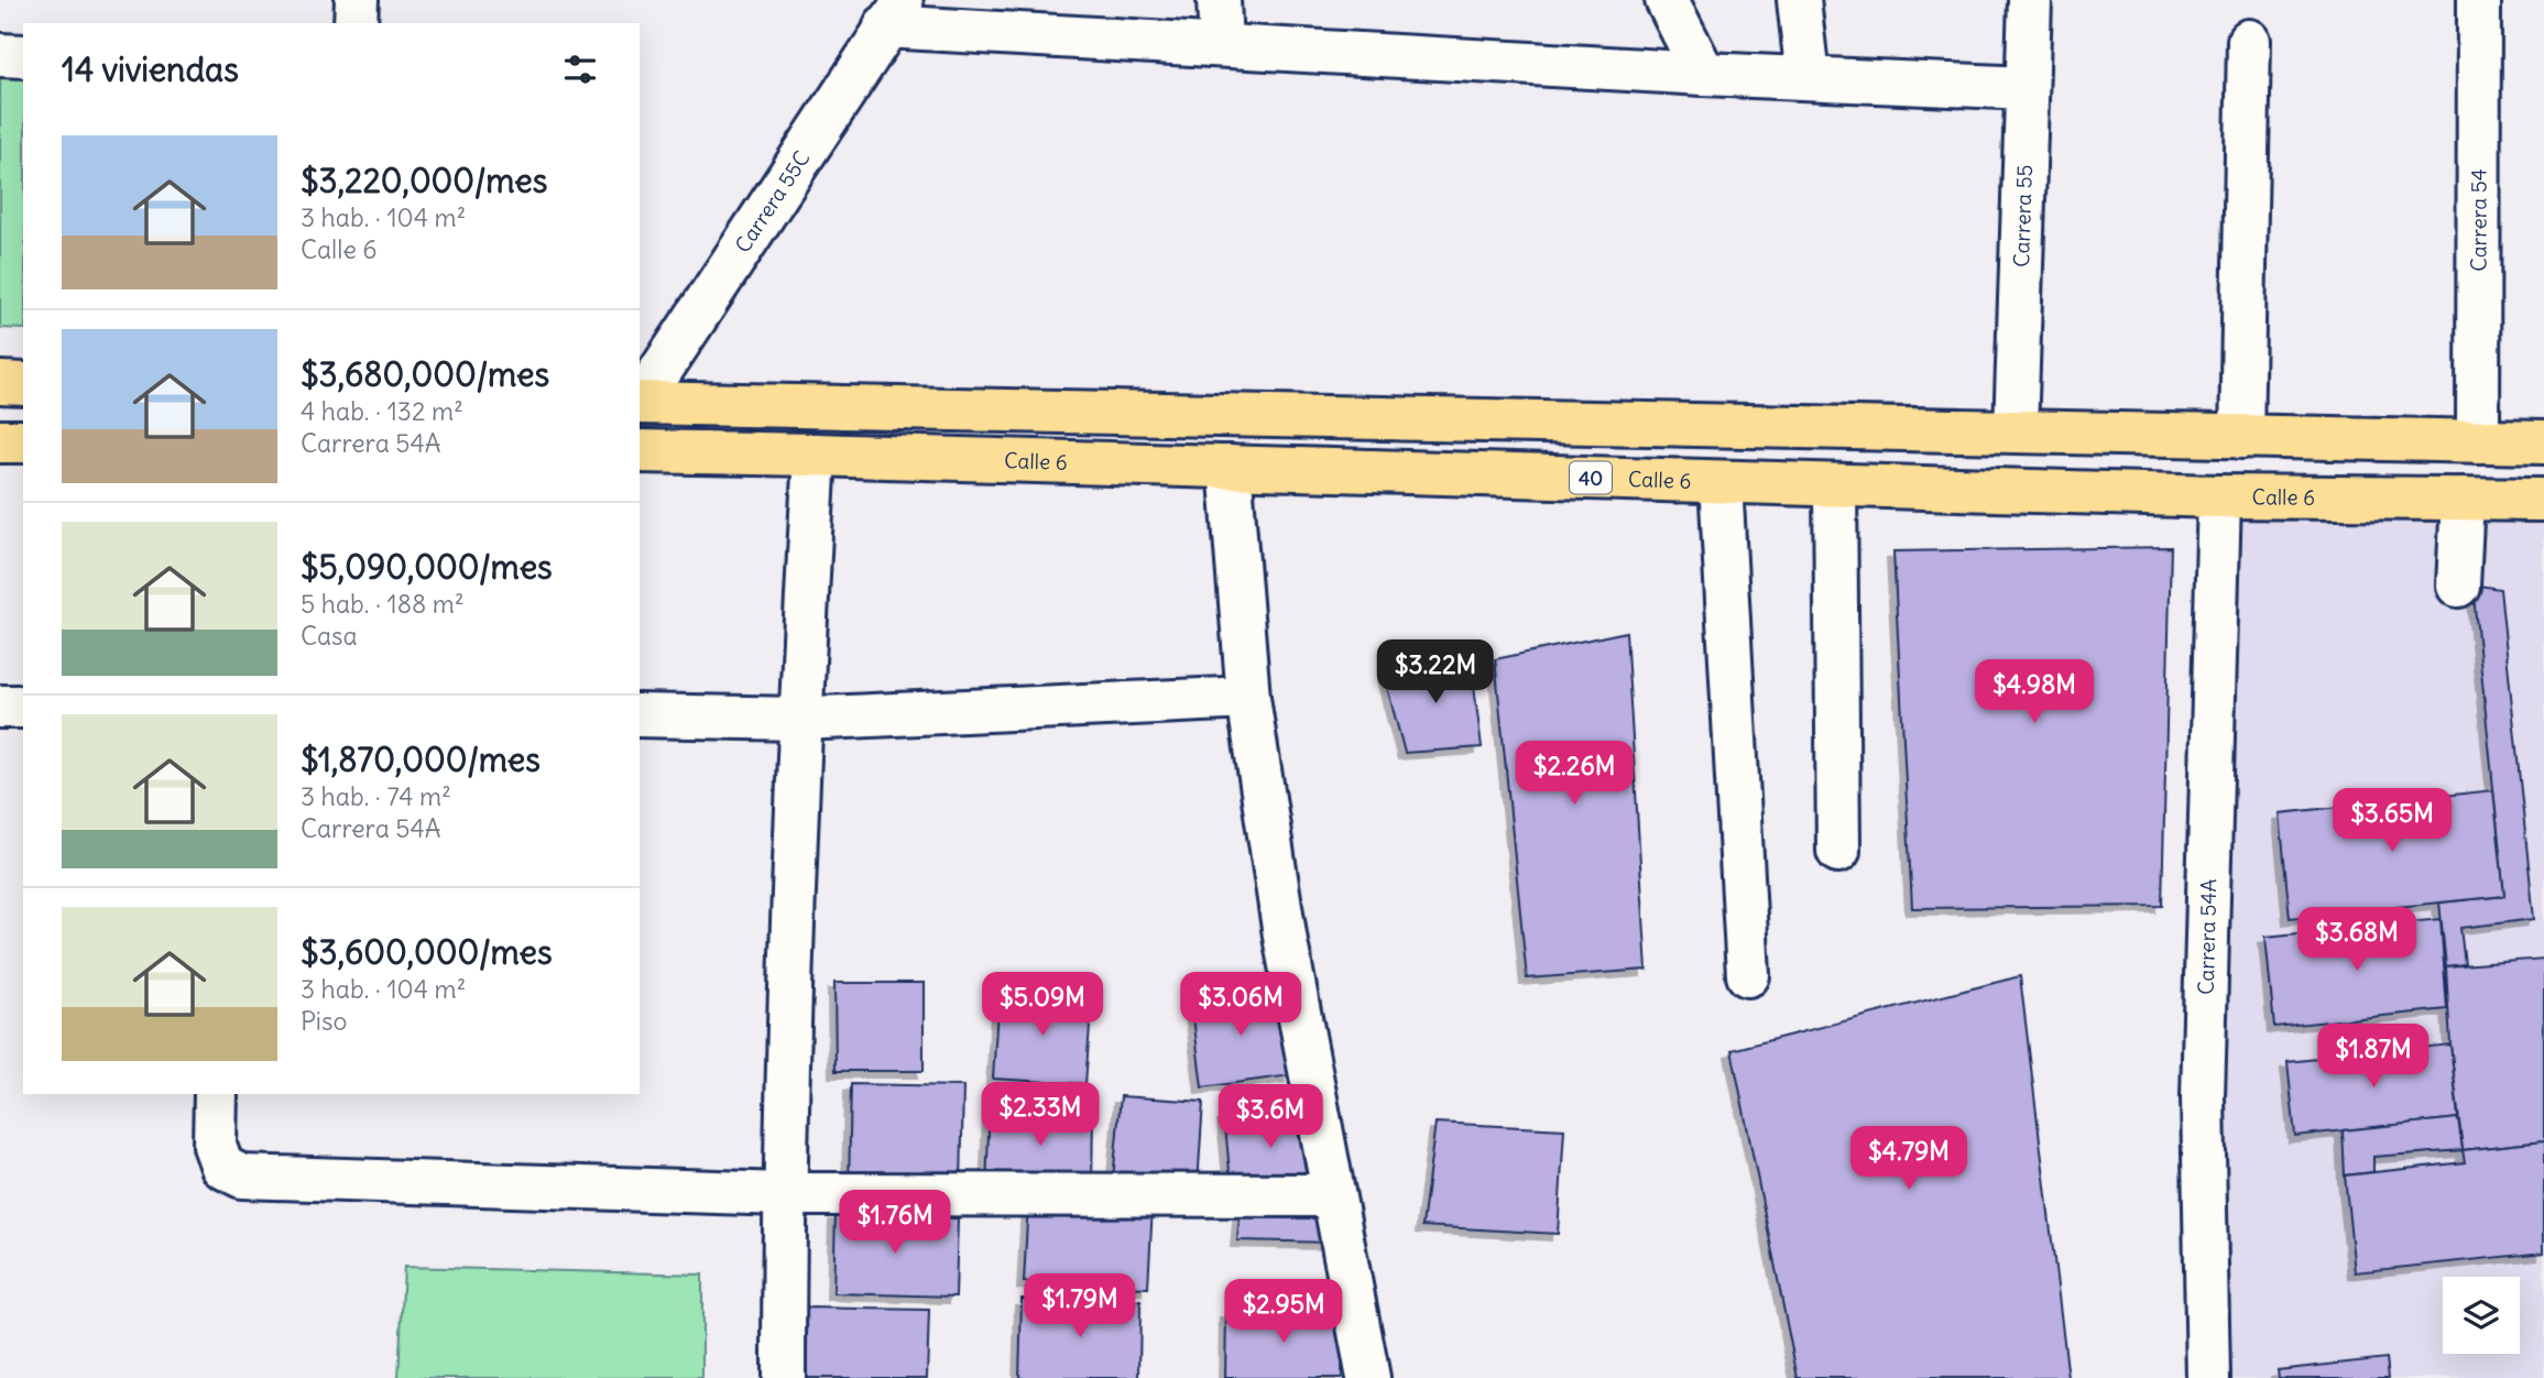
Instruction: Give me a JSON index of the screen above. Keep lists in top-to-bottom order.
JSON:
{
  "streets": {
    "highway": ["Calle 6", "40"],
    "street": [
      "Carrera 55C",
      "Carrera 55",
      "Carrera 54",
      "Carrera 54A"
    ]
  },
  "crossings": [
    ["Calle 6", "Carrera 54A"]
  ],
  "page": {
    "heading": "14 viviendas",
    "list": [
      {
        "name": "$3,220,000/mes",
        "note": "3 hab. · 104 m² · Calle 6"
      },
      {
        "name": "$3,680,000/mes",
        "note": "4 hab. · 132 m² · Carrera 54A"
      },
      {
        "name": "$5,090,000/mes",
        "note": "5 hab. · 188 m² · Casa"
      },
      {
        "name": "$1,870,000/mes",
        "note": "3 hab. · 74 m² · Carrera 54A"
      },
      {
        "name": "$3,600,000/mes",
        "note": "3 hab. · 104 m² · Piso"
      }
    ],
    "price": [
      "$3.22M",
      "$4.98M",
      "$2.26M",
      "$3.65M",
      "$3.68M",
      "$5.09M",
      "$3.06M",
      "$1.87M",
      "$2.33M",
      "$3.6M",
      "$4.79M",
      "$1.76M",
      "$1.79M",
      "$2.95M"
    ]
  }
}
